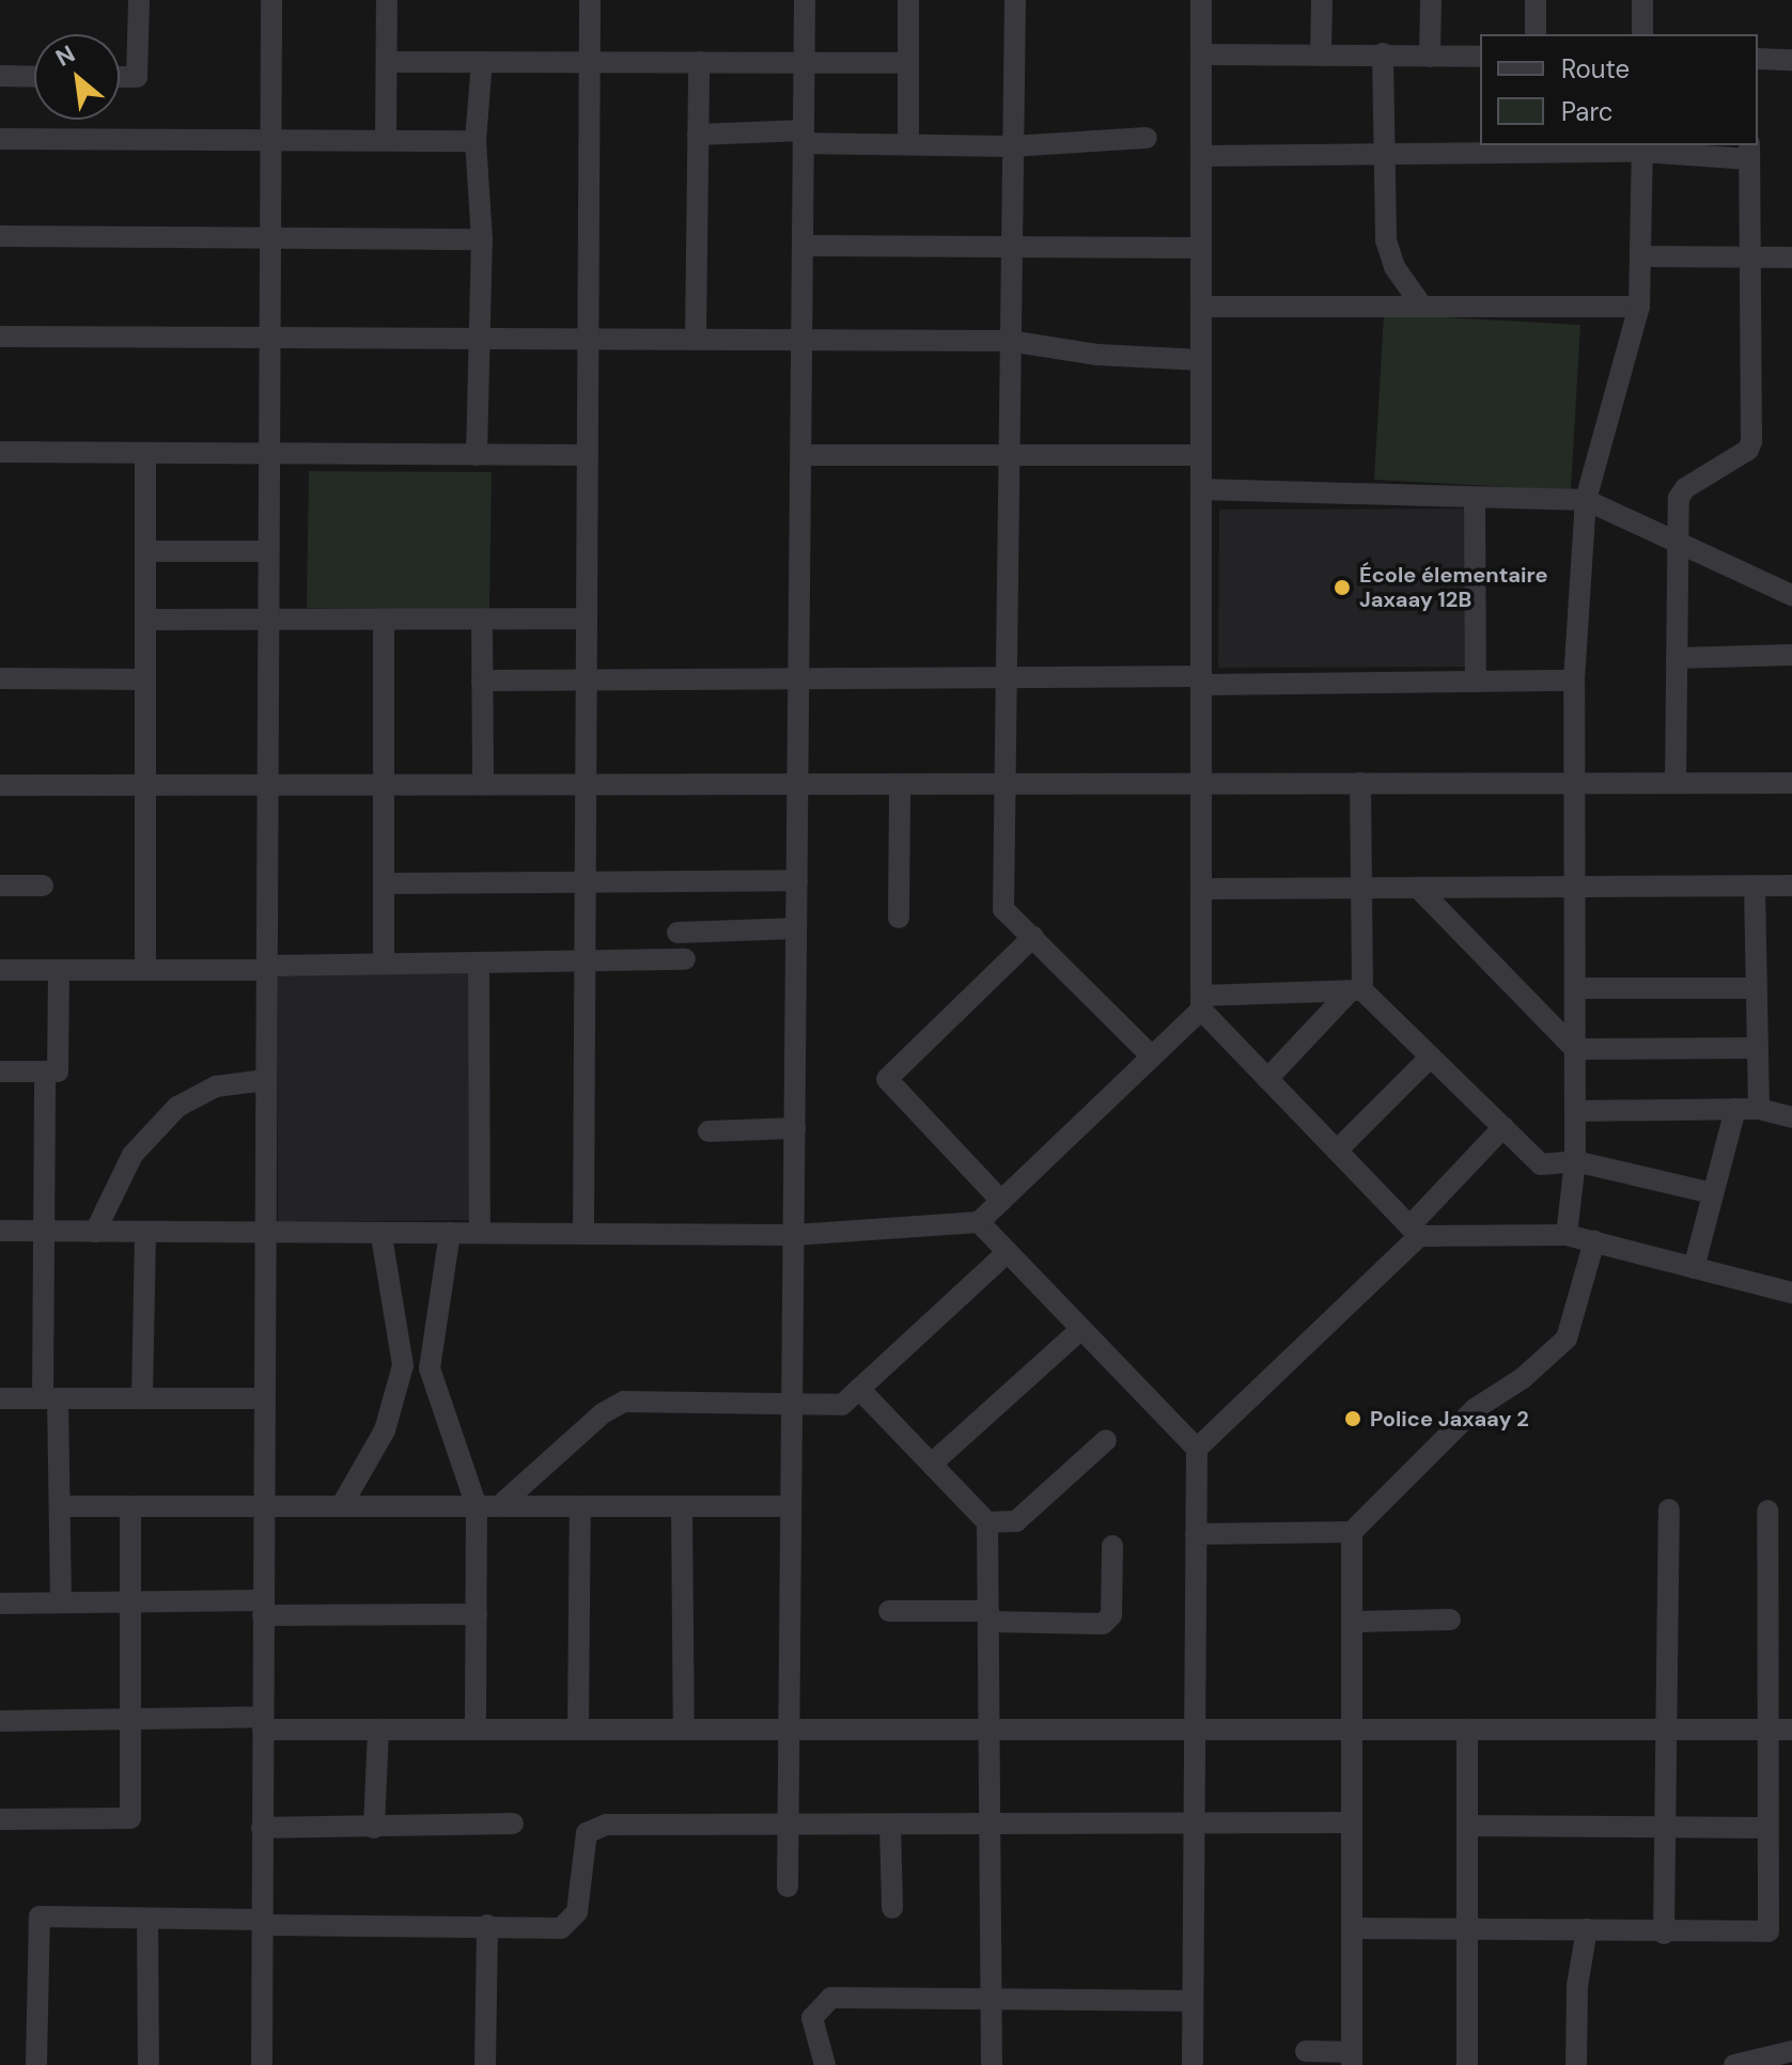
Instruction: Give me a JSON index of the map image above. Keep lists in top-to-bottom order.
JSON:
{
  "places": ["École élementaire Jaxaay 12B", "Police Jaxaay 2"],
  "legend": ["Route", "Parc"],
  "north": "top left"
}
